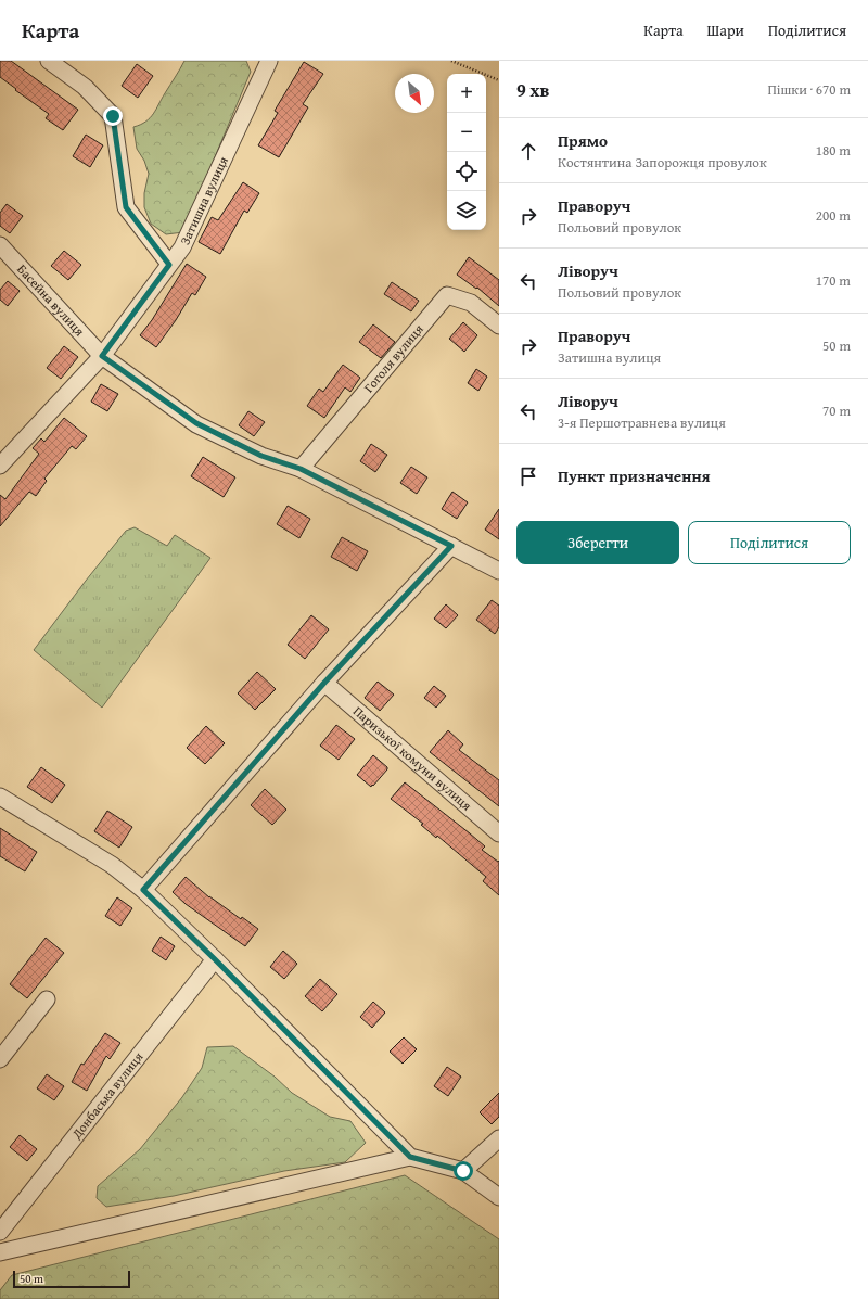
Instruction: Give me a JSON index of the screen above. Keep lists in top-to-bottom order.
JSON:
{
  "streets": {
    "street": [
      "Затишна вулиця",
      "Басейна вулиця",
      "Гоголя вулиця",
      "Паризької комуни вулиця",
      "Донбаська вулиця"
    ]
  },
  "crossings": [
    ["Затишна вулиця", "Басейна вулиця"],
    ["Басейна вулиця", "Гоголя вулиця"]
  ],
  "scale_bar": "50 m",
  "north": "bottom right",
  "page": {
    "header": "Карта",
    "nav": ["Карта", "Шари", "Поділитися"],
    "heading": ["9 хв", "Пішки · 670 m"],
    "map_buttons": ["+", "−"],
    "list": [
      ["Прямо", "Костянтина Запорожця провулок", "180 m"],
      ["Праворуч", "Польовий провулок", "200 m"],
      ["Ліворуч", "Польовий провулок", "170 m"],
      ["Праворуч", "Затишна вулиця", "50 m"],
      ["Ліворуч", "3-я Першотравнева вулиця", "70 m"],
      "Пункт призначення"
    ],
    "buttons": ["Зберегти", "Поділитися"],
    "scale": "50 m"
  }
}
